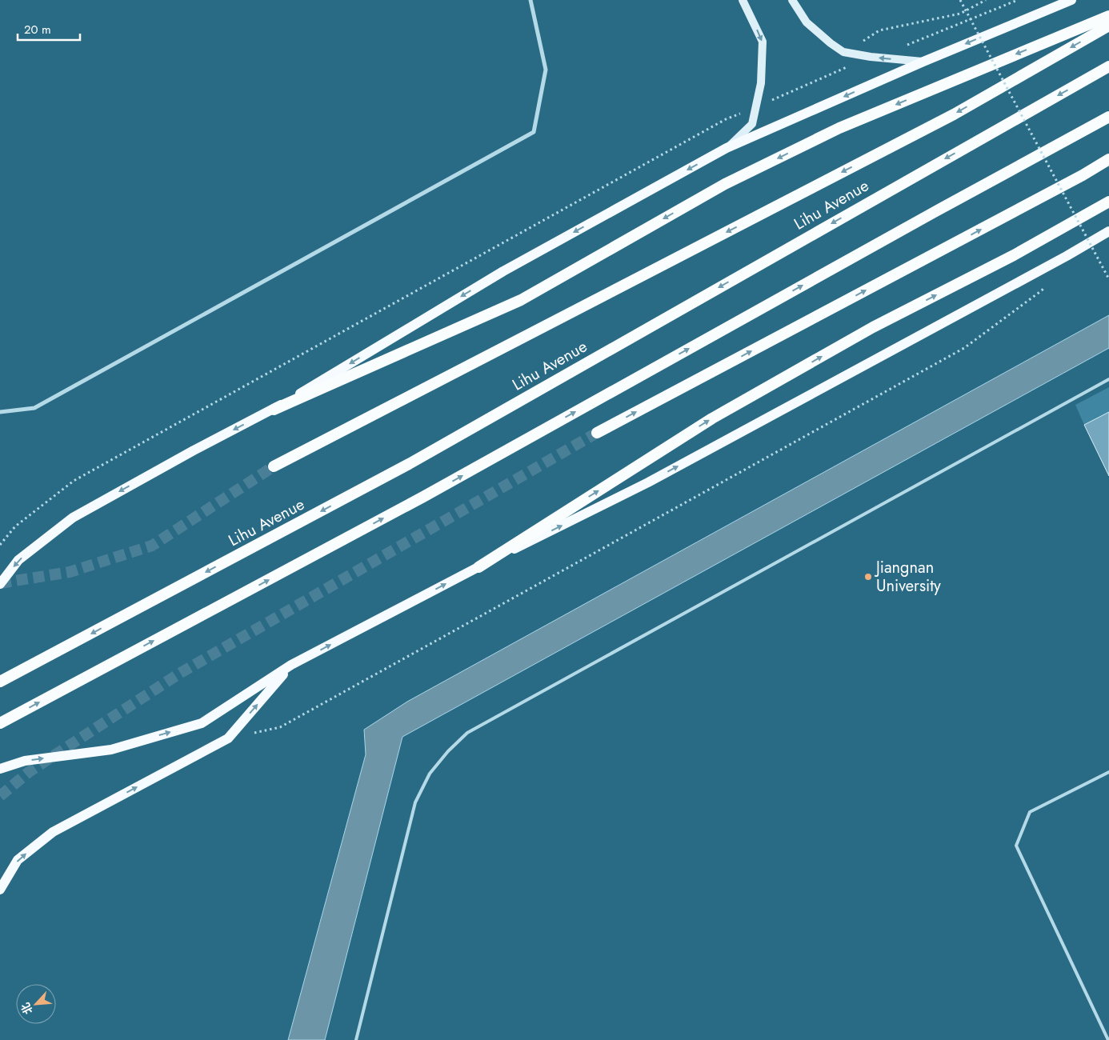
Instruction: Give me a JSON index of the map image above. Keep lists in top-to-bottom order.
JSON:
{
  "streets": {
    "highway": ["Lihu Avenue"]
  },
  "places": ["Jiangnan University"],
  "scale_bar": "20 m",
  "north": "bottom left"
}
